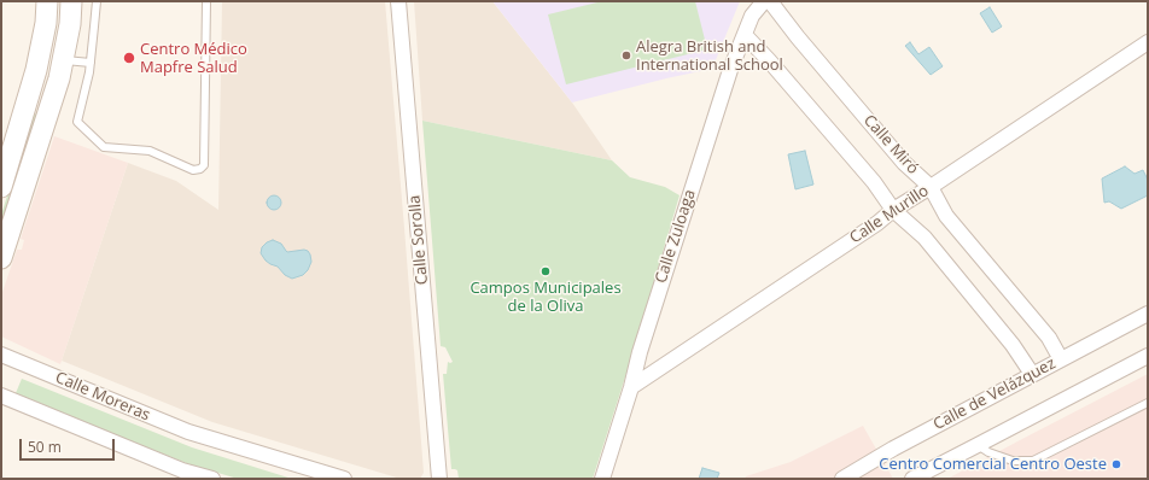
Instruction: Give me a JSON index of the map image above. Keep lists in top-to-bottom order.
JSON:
{
  "streets": {
    "street": [
      "Calle Miró",
      "Calle Murillo",
      "Calle Zuloaga",
      "Calle Sorolla",
      "Calle de Velázquez",
      "Calle Moreras"
    ]
  },
  "crossings": [
    ["Calle Miró", "Calle Murillo"],
    ["Calle Miró", "Calle de Velázquez"],
    ["Calle Murillo", "Calle Zuloaga"]
  ],
  "places": [
    "Alegra British and International School",
    "Centro Médico Mapfre Salud",
    "Campos Municipales de la Oliva",
    "Centro Comercial Centro Oeste"
  ],
  "scale_bar": "50 m"
}
